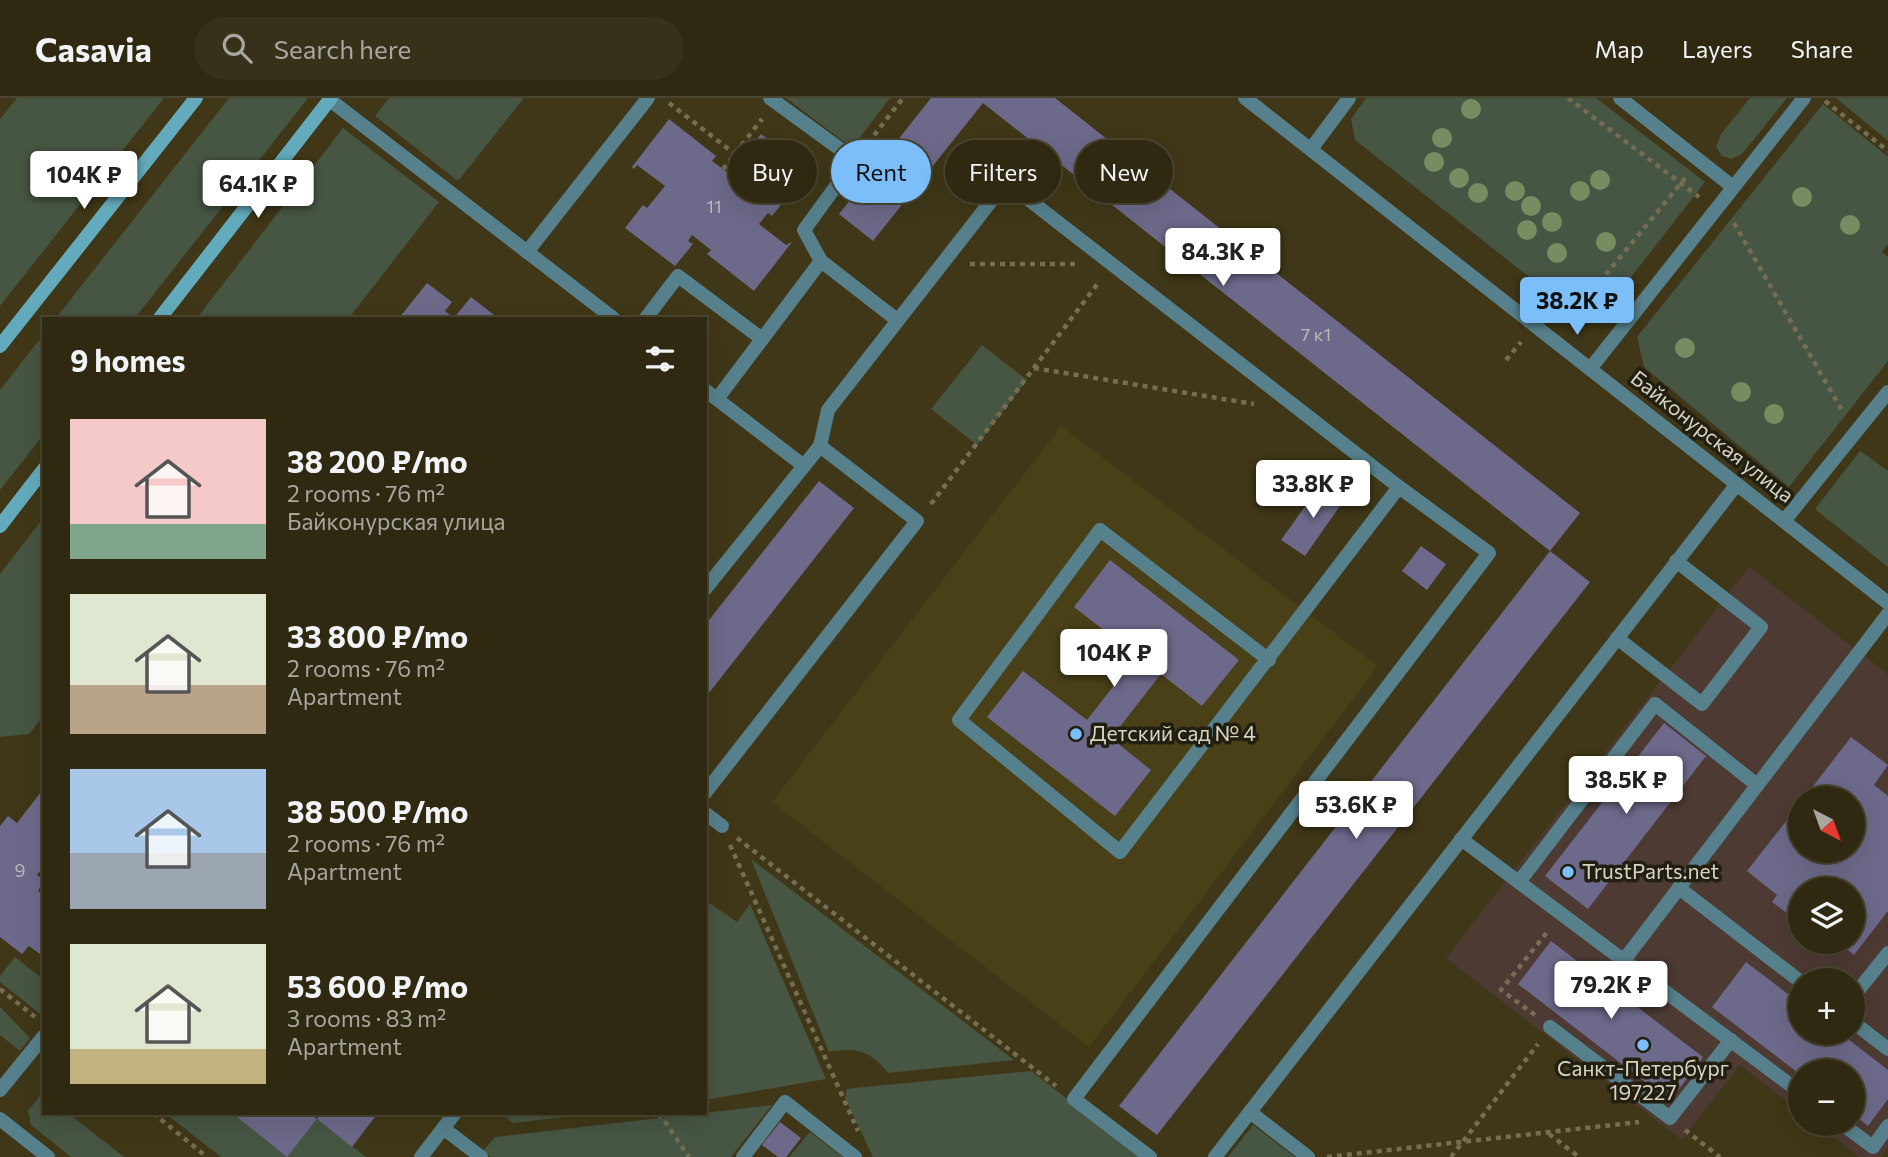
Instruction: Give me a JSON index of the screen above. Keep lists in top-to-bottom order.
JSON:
{
  "streets": {
    "street": ["Байконурская улица"]
  },
  "places": ["Детский сад № 4", "TrustParts.net", "Санкт-Петербург 197227"],
  "house_numbers": ["11", "7 к1", "9"],
  "north": "bottom right",
  "page": {
    "header": "Casavia",
    "search": "Search here",
    "nav": ["Map", "Layers", "Share"],
    "chip": [
      "Buy",
      "Rent",
      "Filters",
      "New"
    ],
    "price": [
      "104K ₽",
      "64.1K ₽",
      "84.3K ₽",
      "38.2K ₽",
      "33.8K ₽",
      "104K ₽",
      "38.5K ₽",
      "53.6K ₽",
      "79.2K ₽"
    ],
    "heading": "9 homes",
    "list": [
      {
        "name": "38 200 ₽/mo",
        "note": "2 rooms · 76 m² · Байконурская улица"
      },
      {
        "name": "33 800 ₽/mo",
        "note": "2 rooms · 76 m² · Apartment"
      },
      {
        "name": "38 500 ₽/mo",
        "note": "2 rooms · 76 m² · Apartment"
      },
      {
        "name": "53 600 ₽/mo",
        "note": "3 rooms · 83 m² · Apartment"
      }
    ],
    "map_buttons": ["+", "−"]
  }
}
